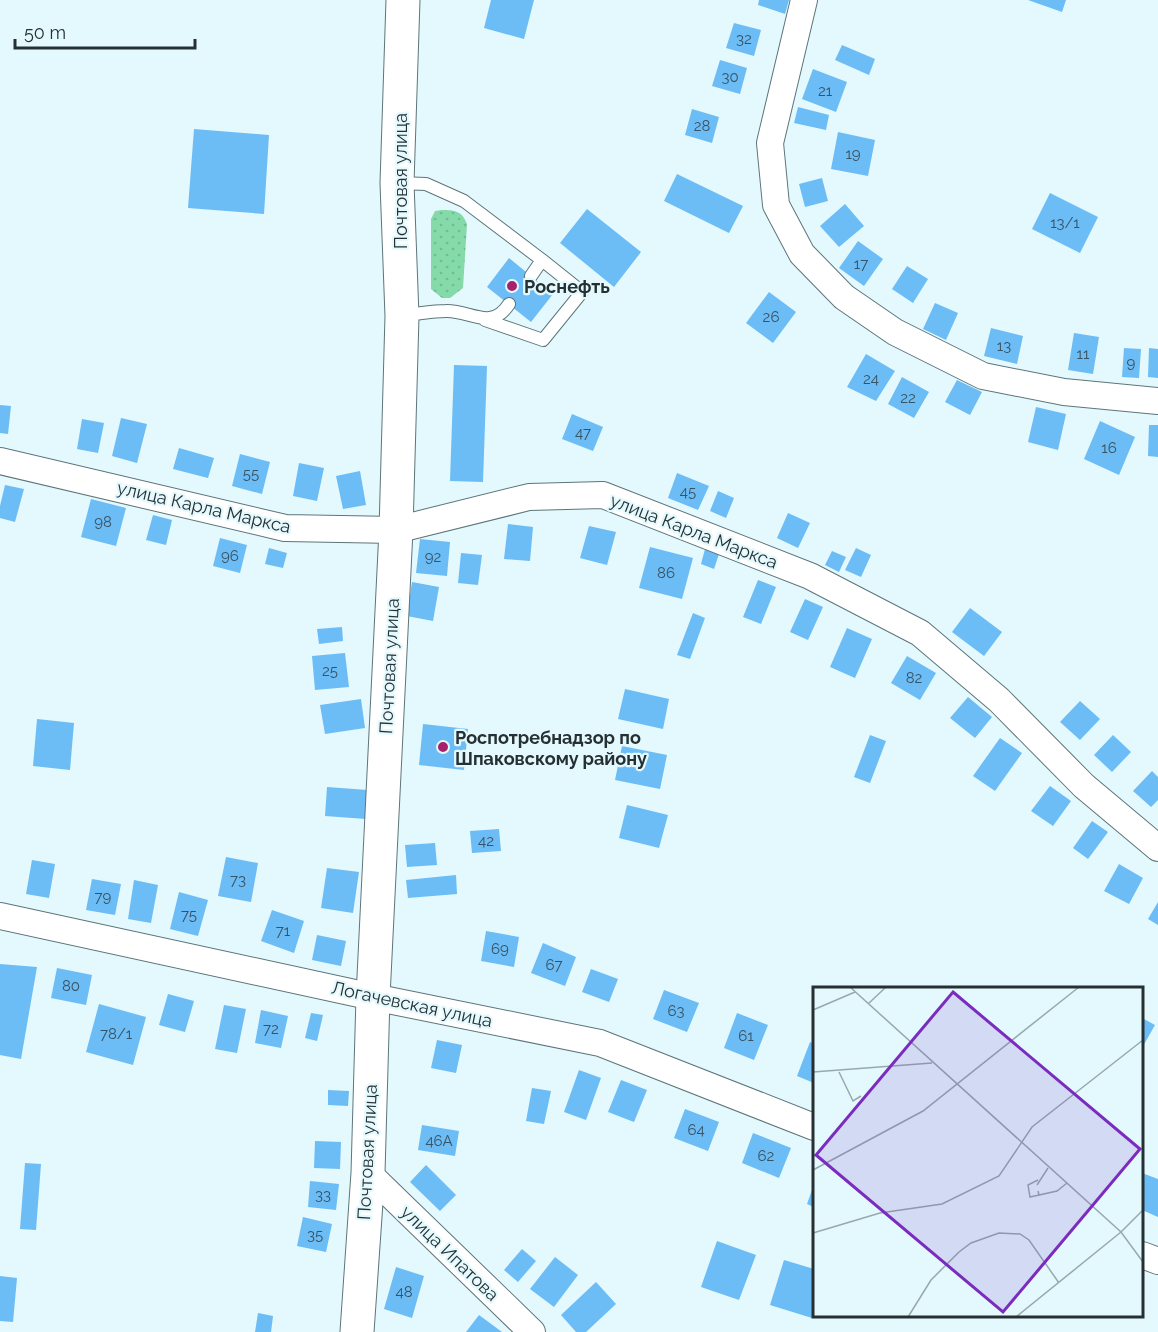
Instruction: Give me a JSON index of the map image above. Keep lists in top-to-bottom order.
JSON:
{
  "streets": {
    "main road": ["Почтовая улица"],
    "street": ["улица Карла Маркса", "Логачевская улица", "улица Ипатова"]
  },
  "crossings": [
    ["Почтовая улица", "улица Карла Маркса"],
    ["Почтовая улица", "Логачевская улица"],
    ["Почтовая улица", "улица Ипатова"]
  ],
  "places": ["Роснефть", "Роспотребнадзор по Шпаковскому району"],
  "house_numbers": [
    "32",
    "30",
    "21",
    "28",
    "19",
    "13/1",
    "17",
    "26",
    "13",
    "11",
    "9",
    "24",
    "22",
    "47",
    "16",
    "55",
    "45",
    "98",
    "96",
    "92",
    "86",
    "25",
    "82",
    "42",
    "73",
    "79",
    "75",
    "71",
    "69",
    "67",
    "80",
    "63",
    "72",
    "78/1",
    "61",
    "64",
    "46А",
    "62",
    "33",
    "35",
    "48"
  ],
  "scale_bar": "50 m"
}
